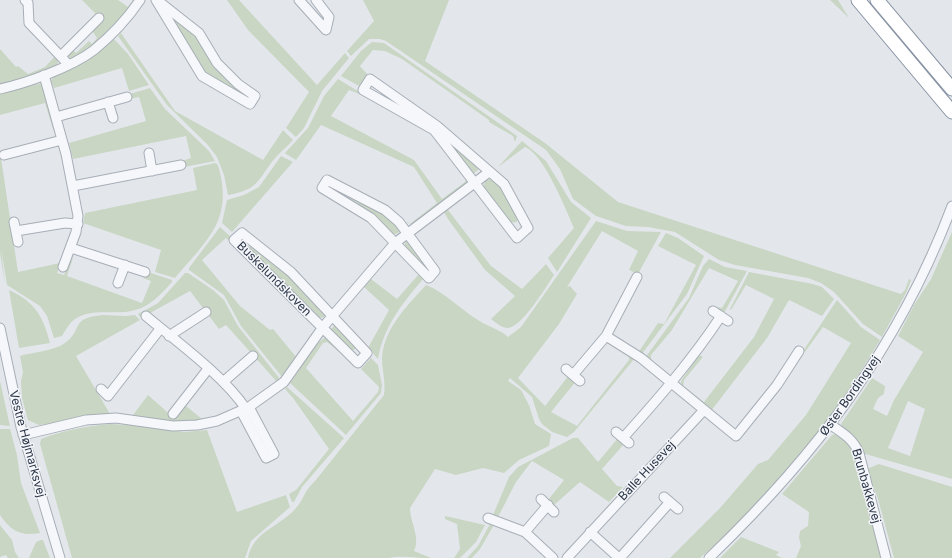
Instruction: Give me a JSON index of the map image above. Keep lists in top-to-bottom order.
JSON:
{
  "streets": {
    "street": [
      "Buskelundskoven",
      "Øster Bordingvej",
      "Vestre Højmarksvej",
      "Balle Husevej",
      "Brunbakkevej"
    ]
  },
  "crossings": [
    ["Øster Bordingvej", "Brunbakkevej"]
  ]
}
